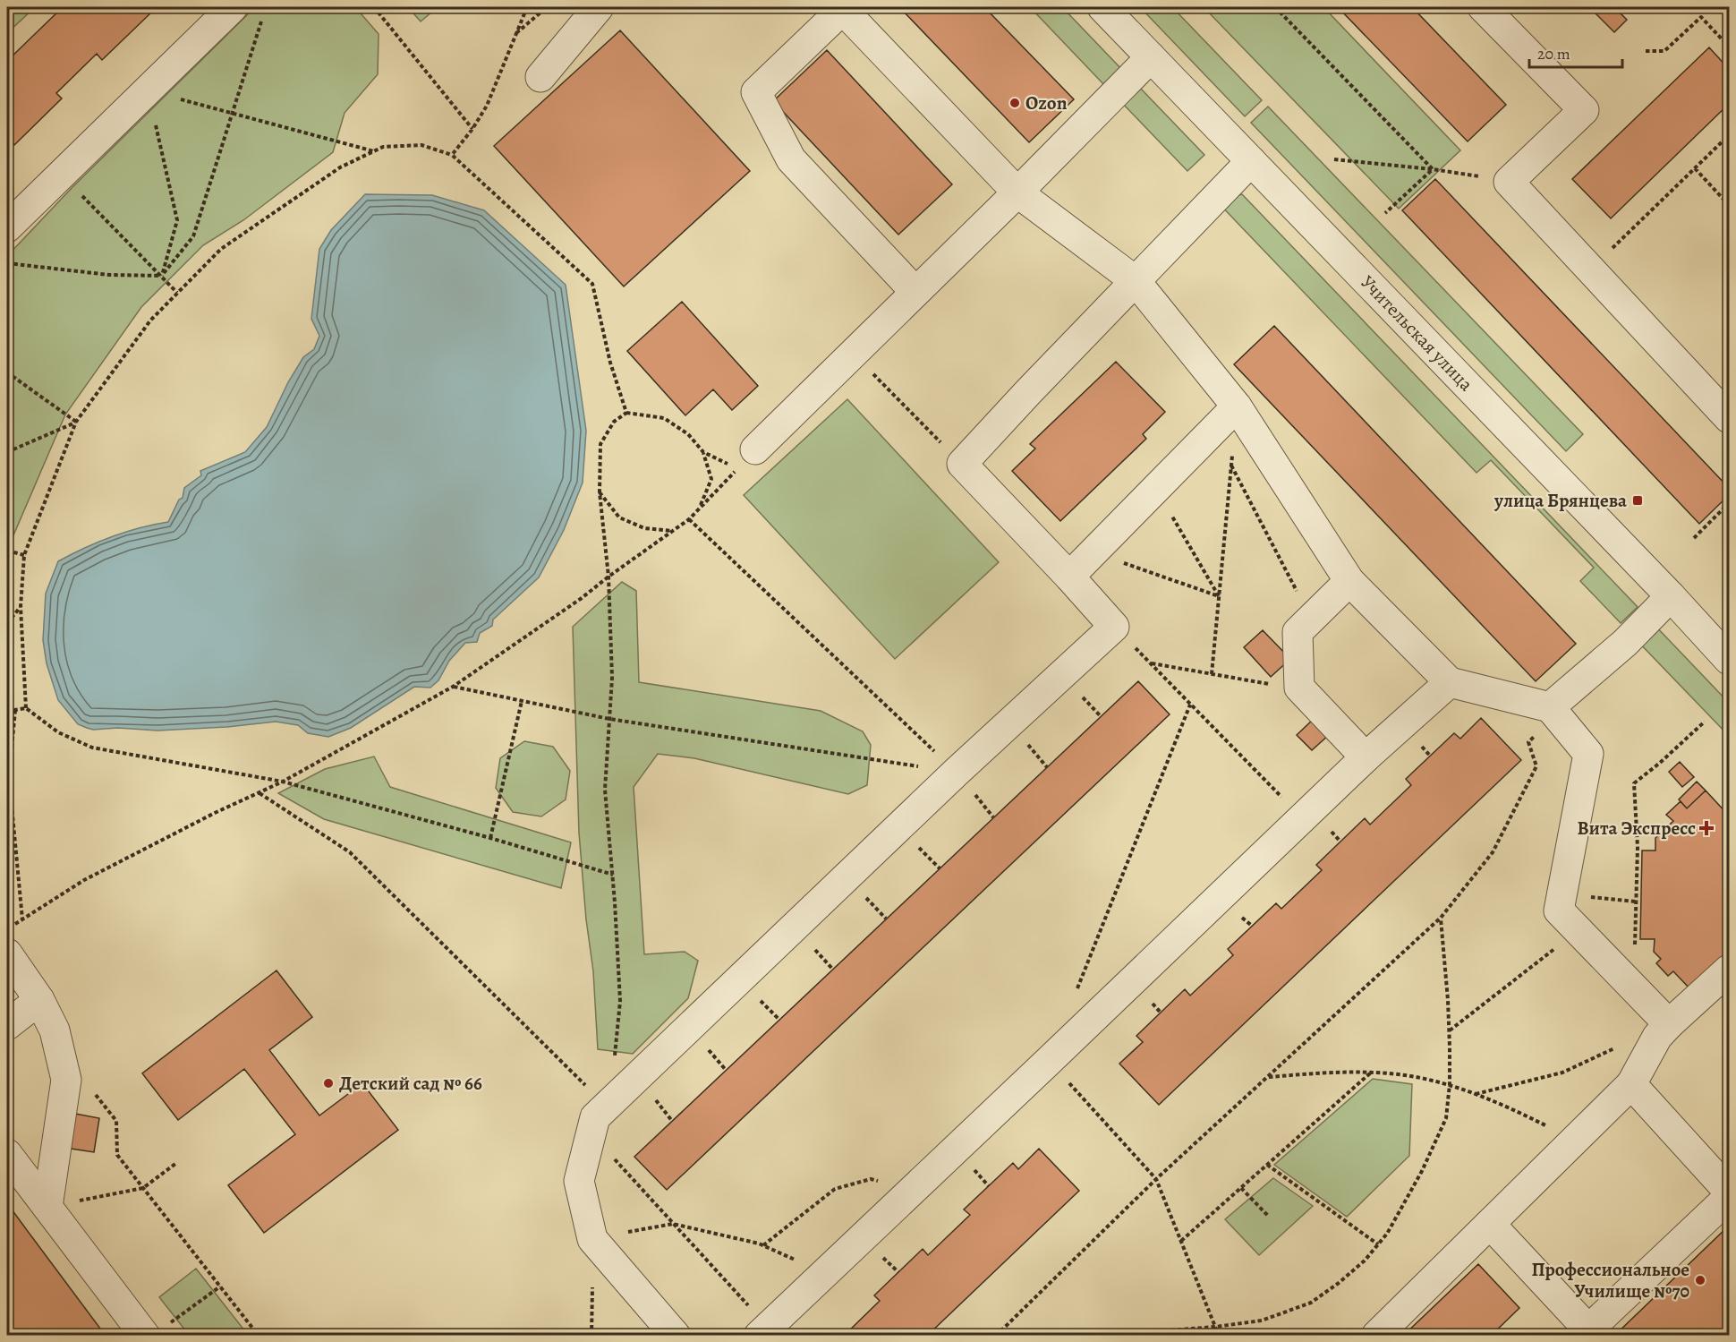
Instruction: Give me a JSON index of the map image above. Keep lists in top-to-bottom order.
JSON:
{
  "streets": {
    "street": ["Учительская улица"]
  },
  "places": {
    "other": ["Ozon", "Детский сад № 66", "Профессиональное Училище №70"],
    "transit": ["улица Брянцева"],
    "health": ["Вита Экспресс"]
  },
  "scale_bar": "20 m"
}
